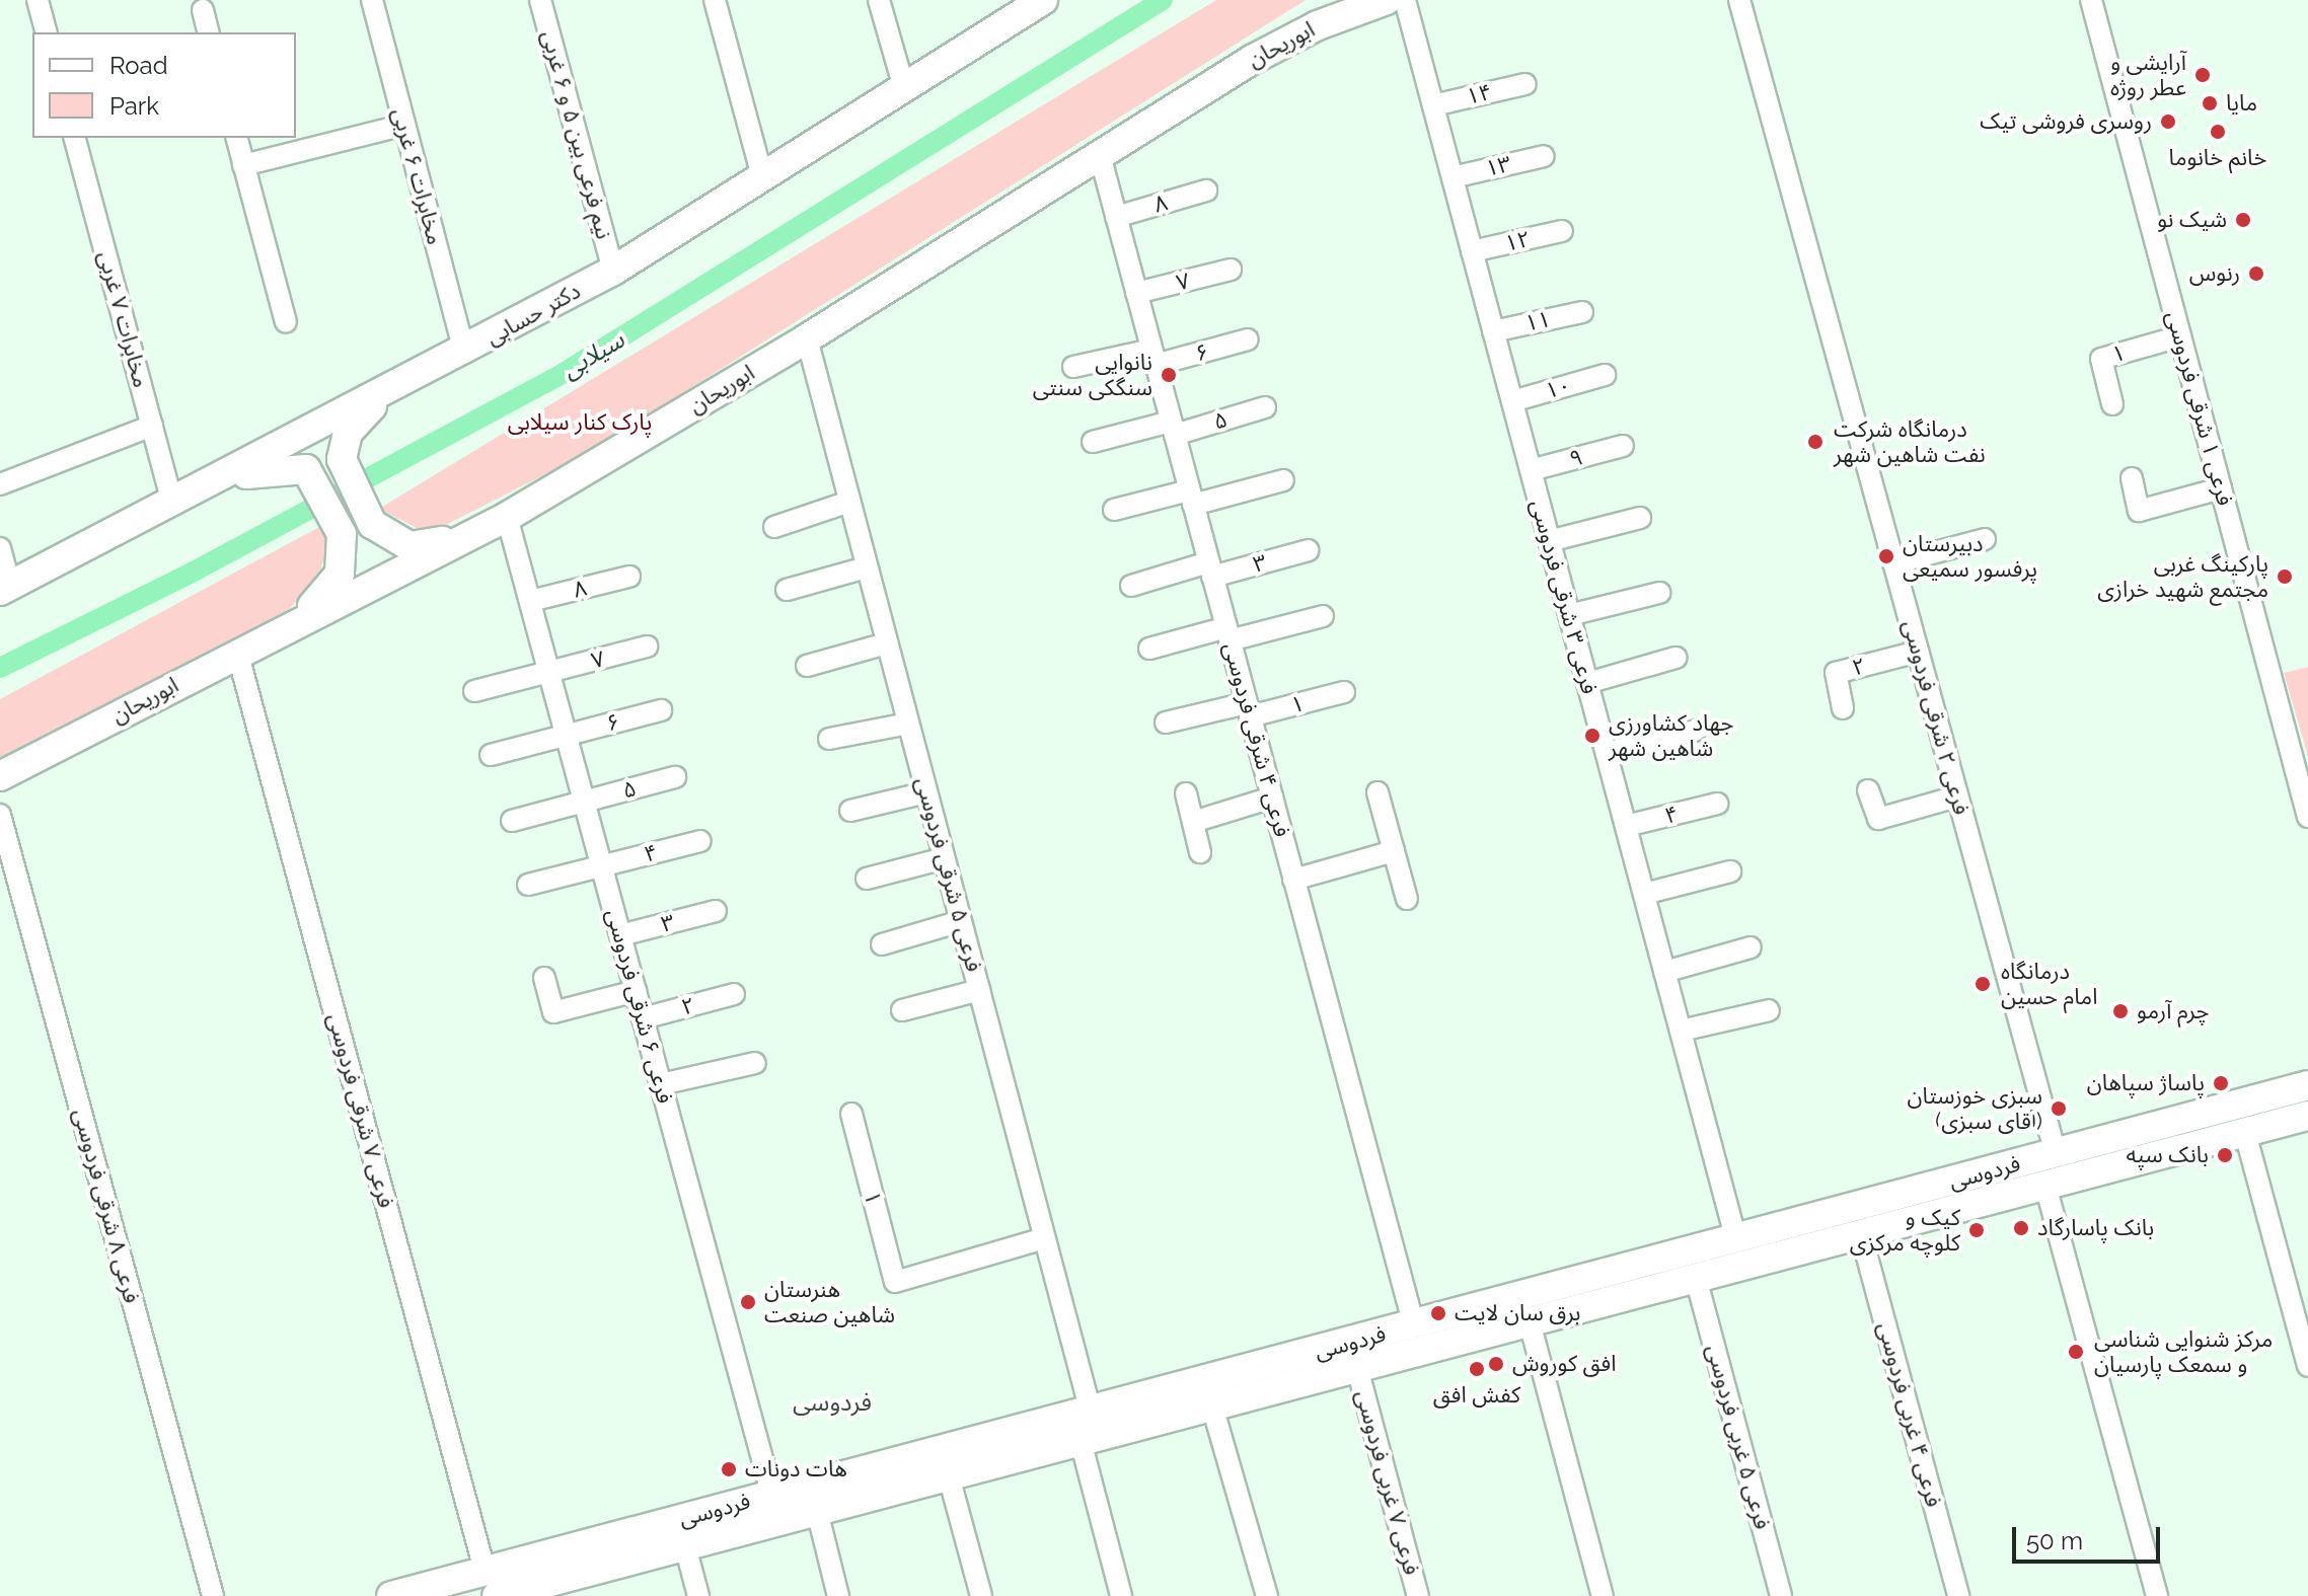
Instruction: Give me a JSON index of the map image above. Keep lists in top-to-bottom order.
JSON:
{
  "streets": {
    "main road": ["ابوریحان", "دکتر حسابی", "فردوسی"],
    "street": [
      "۱۴",
      "نیم فرعی بین ۵ و ۶ غربی",
      "۱۳",
      "مخابرات ۶ غربی",
      "۸",
      "۱۲",
      "۷",
      "مخابرات ۷ غربی",
      "۱۱",
      "۶",
      "۱",
      "۱۰",
      "فرعی ۱ شرقی فردوسی",
      "۵",
      "۹",
      "۳",
      "فرعی ۳ شرقی فردوسی",
      "۲",
      "فرعی ۲ شرقی فردوسی",
      "فرعی ۴ شرقی فردوسی",
      "۴",
      "فرعی ۵ شرقی فردوسی",
      "فرعی ۶ شرقی فردوسی",
      "فرعی ۷ شرقی فردوسی",
      "فرعی ۸ شرقی فردوسی",
      "فرعی ۴ غربی فردوسی",
      "فرعی ۵ غربی فردوسی",
      "فرعی ۷ غربی فردوسی"
    ]
  },
  "crossings": [
    ["ابوریحان", "فرعی ۴ شرقی فردوسی"],
    ["ابوریحان", "فرعی ۵ شرقی فردوسی"],
    ["ابوریحان", "فرعی ۶ شرقی فردوسی"],
    ["ابوریحان", "فرعی ۷ شرقی فردوسی"],
    ["۱۴", "فرعی ۳ شرقی فردوسی"],
    ["نیم فرعی بین ۵ و ۶ غربی", "دکتر حسابی"],
    ["۱۳", "فرعی ۳ شرقی فردوسی"],
    ["مخابرات ۶ غربی", "دکتر حسابی"],
    ["۸", "فرعی ۴ شرقی فردوسی"],
    ["۸", "فرعی ۶ شرقی فردوسی"],
    ["۱۲", "فرعی ۳ شرقی فردوسی"],
    ["۷", "فرعی ۴ شرقی فردوسی"],
    ["۷", "فرعی ۶ شرقی فردوسی"],
    ["دکتر حسابی", "مخابرات ۷ غربی"],
    ["۱۱", "فرعی ۳ شرقی فردوسی"],
    ["۶", "فرعی ۴ شرقی فردوسی"],
    ["۶", "فرعی ۶ شرقی فردوسی"],
    ["۱", "فرعی ۱ شرقی فردوسی"],
    ["۱", "فرعی ۴ شرقی فردوسی"],
    ["۱", "فرعی ۵ شرقی فردوسی"],
    ["۱۰", "فرعی ۳ شرقی فردوسی"],
    ["۵", "فرعی ۴ شرقی فردوسی"],
    ["۵", "فرعی ۶ شرقی فردوسی"],
    ["۹", "فرعی ۳ شرقی فردوسی"],
    ["۳", "فرعی ۴ شرقی فردوسی"],
    ["۳", "فرعی ۶ شرقی فردوسی"],
    ["فرعی ۳ شرقی فردوسی", "۴"],
    ["فرعی ۳ شرقی فردوسی", "فردوسی"],
    ["۲", "فرعی ۲ شرقی فردوسی"],
    ["۲", "فرعی ۶ شرقی فردوسی"],
    ["فرعی ۲ شرقی فردوسی", "فردوسی"],
    ["فرعی ۴ شرقی فردوسی", "فردوسی"],
    ["۴", "فرعی ۶ شرقی فردوسی"],
    ["فرعی ۵ شرقی فردوسی", "فردوسی"],
    ["فرعی ۶ شرقی فردوسی", "فردوسی"],
    ["فرعی ۷ شرقی فردوسی", "فردوسی"],
    ["فردوسی", "فرعی ۴ غربی فردوسی"],
    ["فردوسی", "فرعی ۵ غربی فردوسی"],
    ["فردوسی", "فرعی ۷ غربی فردوسی"]
  ],
  "districts": ["فردوسی"],
  "water": ["سیلابی"],
  "parks": ["پارک کنار سیلابی"],
  "places": [
    "آرایشی و عطر روژه",
    "مایا",
    "روسری فروشی تیک",
    "خانم خانوما",
    "شیک نو",
    "رنوس",
    "نانوایی سنگکی سنتی",
    "درمانگاه شرکت نفت شاهین شهر",
    "دبیرستان پرفسور سمیعی",
    "پارکینگ غربی مجتمع شهید خرازی",
    "جهاد کشاورزی شاهین شهر",
    "درمانگاه امام حسین",
    "چرم آرمو",
    "پاساژ سپاهان",
    "سبزی خوزستان (آقای سبزی)",
    "بانک سپه",
    "بانک پاسارگاد",
    "کیک و کلوچه مرکزی",
    "هنرستان شاهین صنعت",
    "برق سان لایت",
    "مرکز شنوایی شناسی و سمعک پارسیان",
    "افق کوروش",
    "کفش افق",
    "هات دونات"
  ],
  "legend": ["Road", "Park"],
  "scale_bar": "50 m"
}
